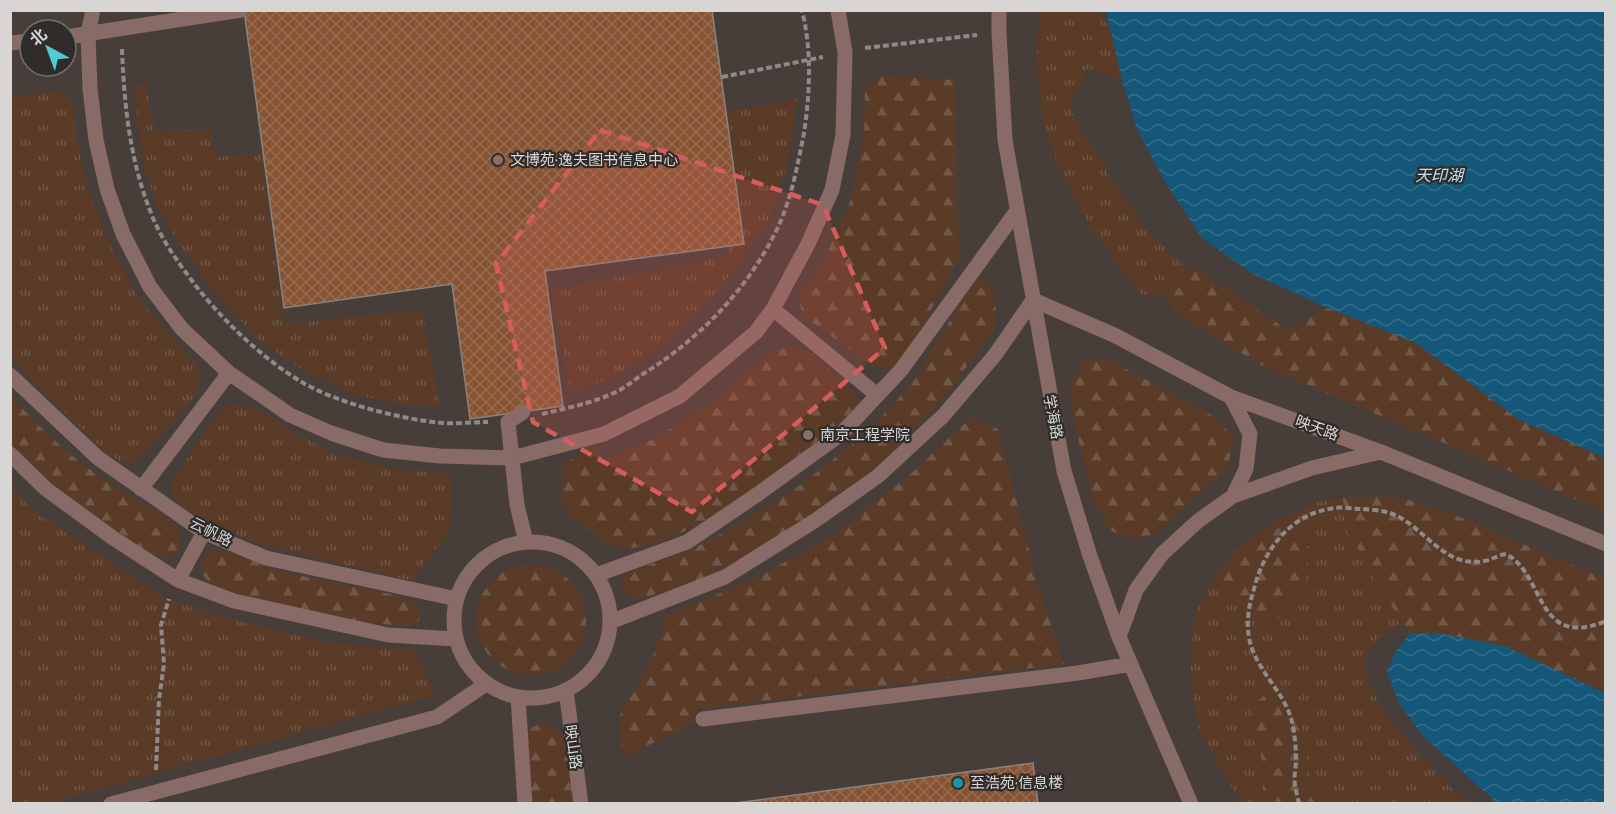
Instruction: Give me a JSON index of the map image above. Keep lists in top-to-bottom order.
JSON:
{
  "streets": {
    "street": [
      "学海路",
      "映天路",
      "云帆路",
      "映山路"
    ]
  },
  "crossings": [
    ["学海路", "映天路"],
    ["云帆路", "映山路"]
  ],
  "water": ["天印湖"],
  "places": ["文博苑·逸夫图书信息中心", "南京工程学院", "至浩苑·信息楼"],
  "north": "top left"
}
